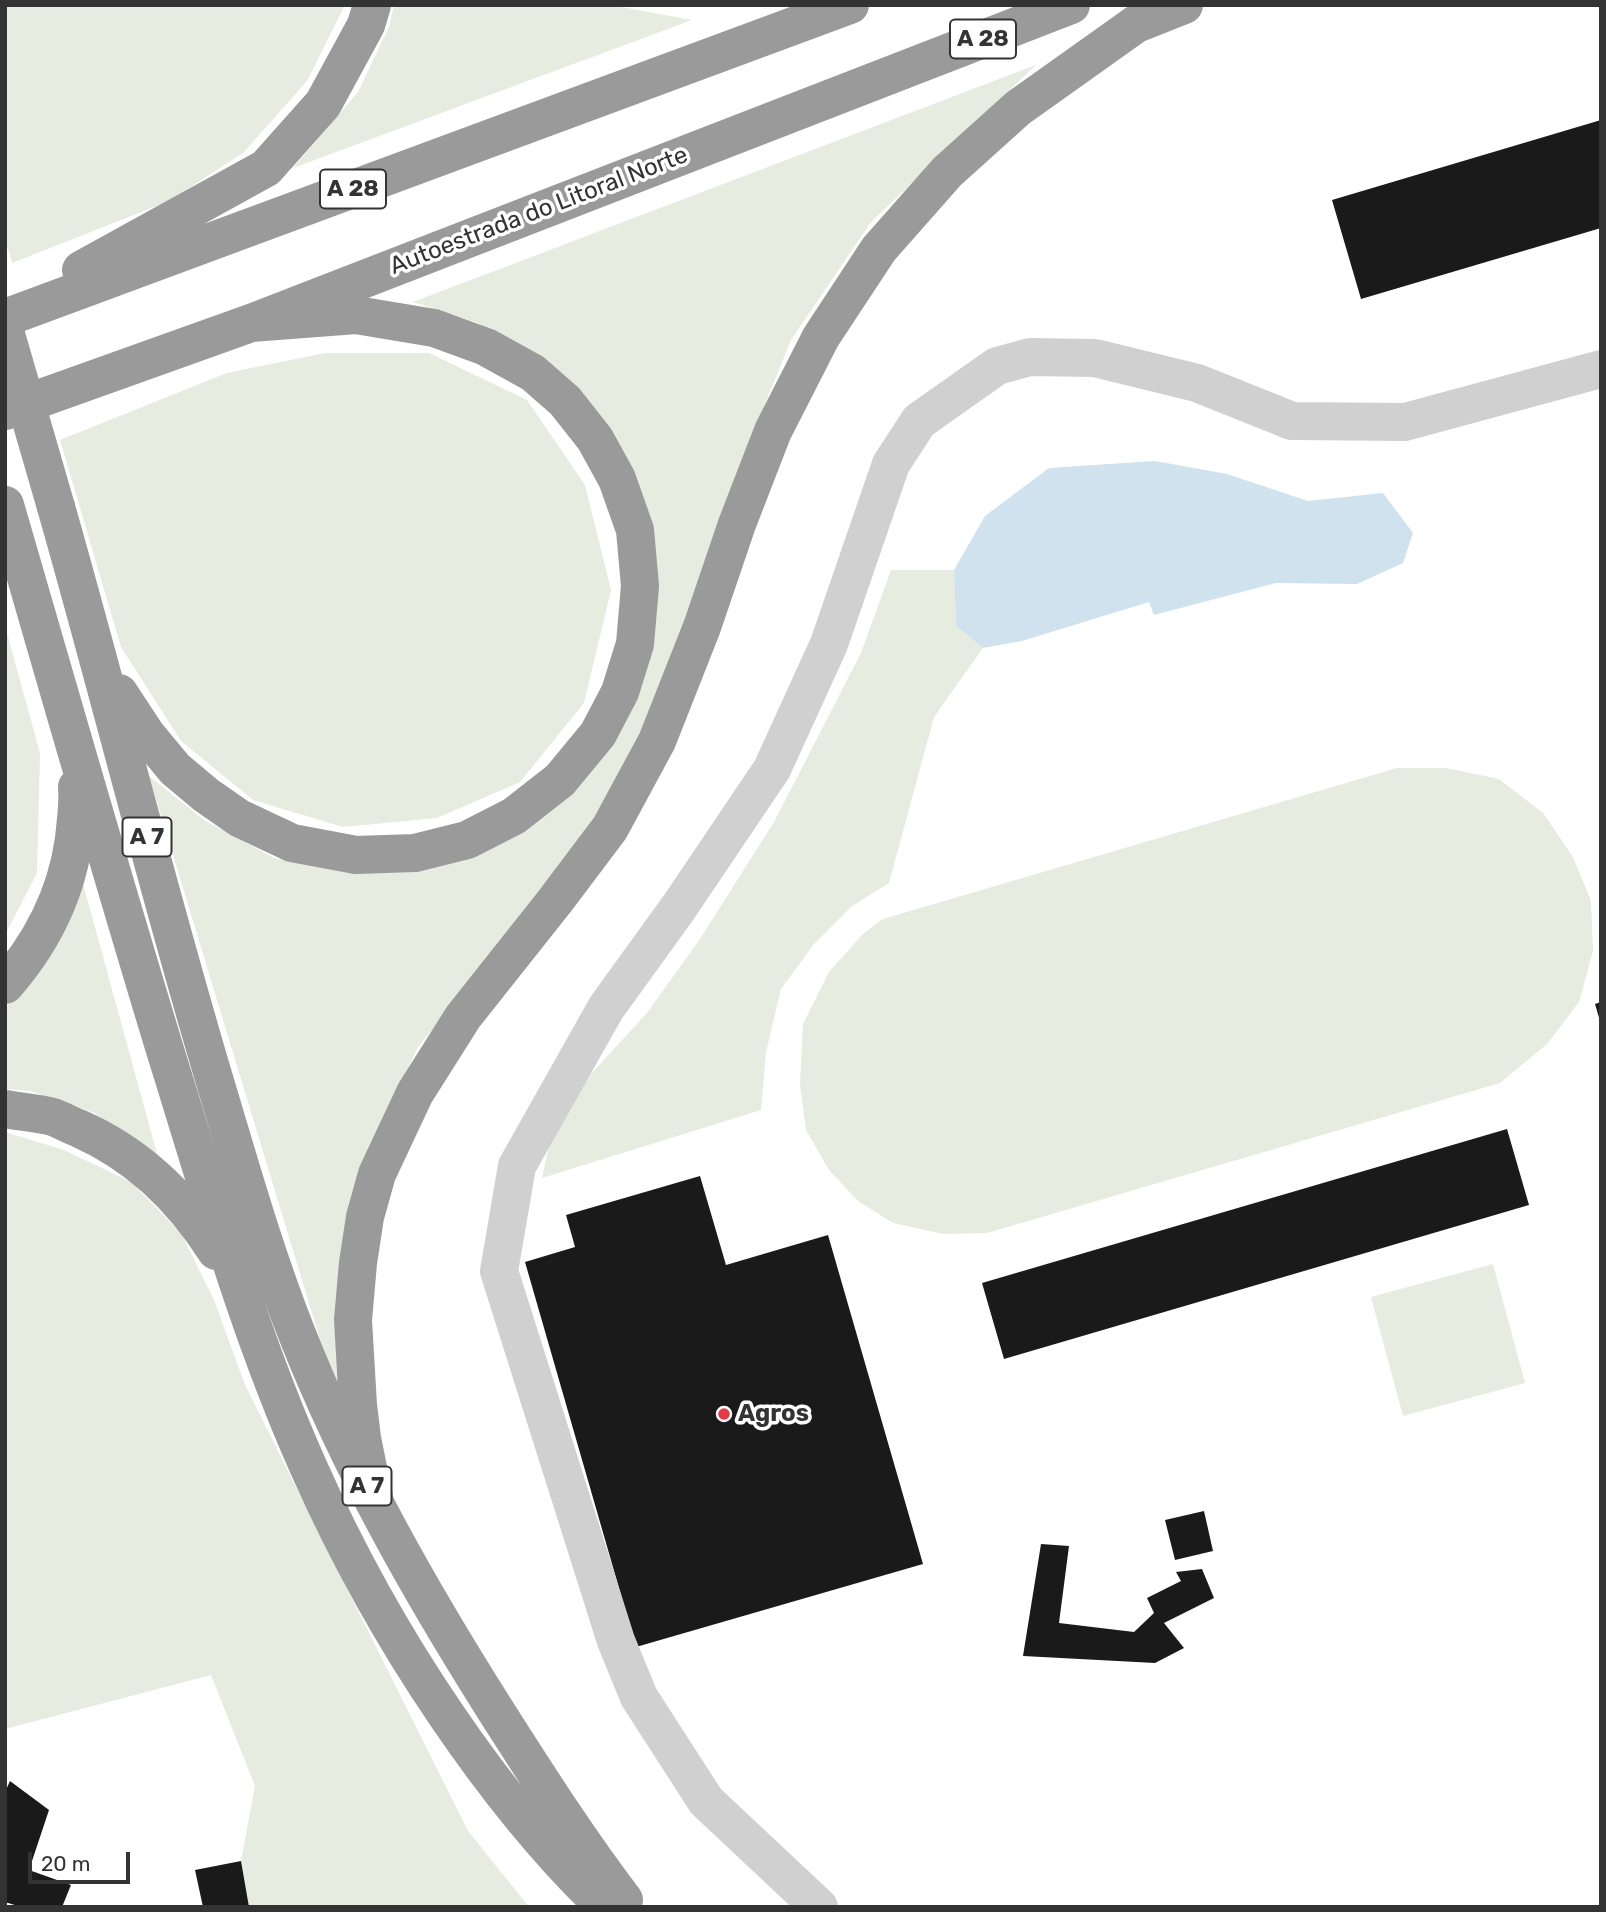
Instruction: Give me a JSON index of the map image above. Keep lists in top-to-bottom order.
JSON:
{
  "streets": {
    "highway": ["A 28", "Autoestrada do Litoral Norte", "A 7"]
  },
  "places": ["Agros"],
  "scale_bar": "20 m"
}
